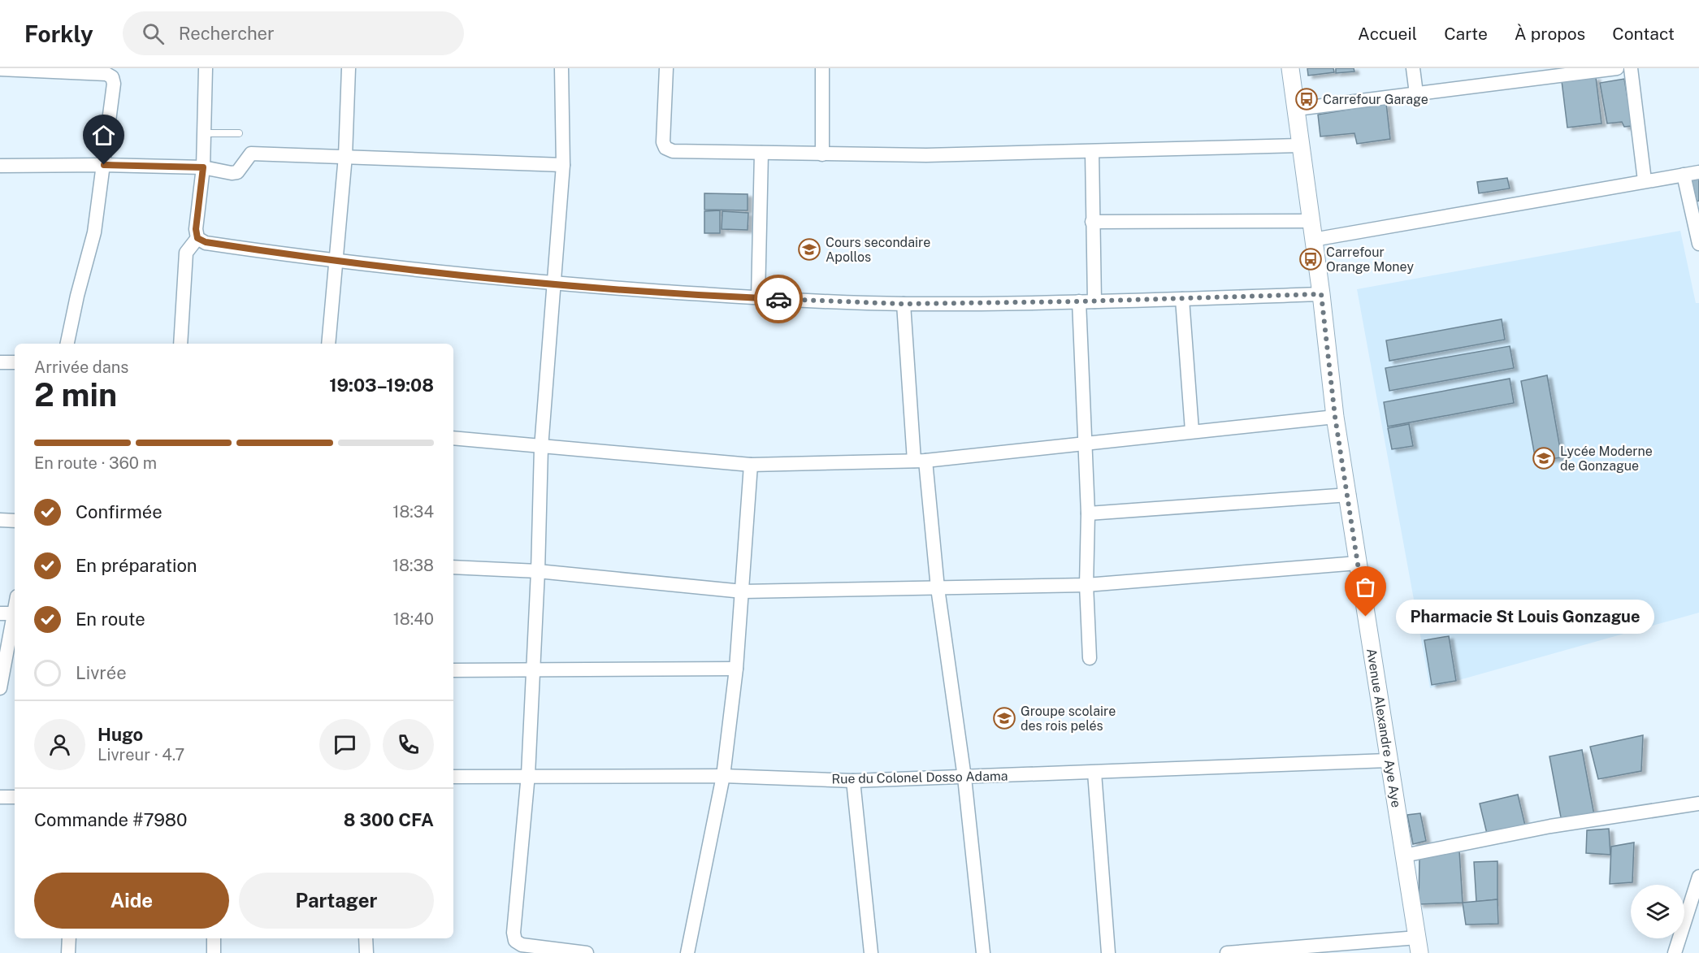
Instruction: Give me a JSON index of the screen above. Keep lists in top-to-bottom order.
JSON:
{
  "streets": {
    "street": ["Avenue Alexandre Aye Aye", "Rue du Colonel Dosso Adama"]
  },
  "crossings": [
    ["Avenue Alexandre Aye Aye", "Rue du Colonel Dosso Adama"]
  ],
  "places": {
    "bus stop": ["Carrefour Garage", "Carrefour Orange Money"],
    "school or university": ["Cours secondaire Apollos", "Lycée Moderne de Gonzague", "Groupe scolaire des rois pelés"],
    "other": ["Pharmacie St Louis Gonzague"]
  },
  "page": {
    "header": "Forkly",
    "search": "Rechercher",
    "nav": [
      "Accueil",
      "Carte",
      "À propos",
      "Contact"
    ],
    "heading": ["2 min", "Arrivée dans", "19:03–19:08"],
    "panel": [
      "Hugo",
      "Livreur · 4.7",
      "Commande #7980",
      "8 300 CFA"
    ],
    "bar": "En route · 360 m",
    "list": [
      ["Confirmée", "18:34"],
      ["En préparation", "18:38"],
      ["En route", "18:40"],
      "Livrée"
    ],
    "bubble": "Pharmacie St Louis Gonzague",
    "buttons": ["Aide", "Partager"]
  }
}
